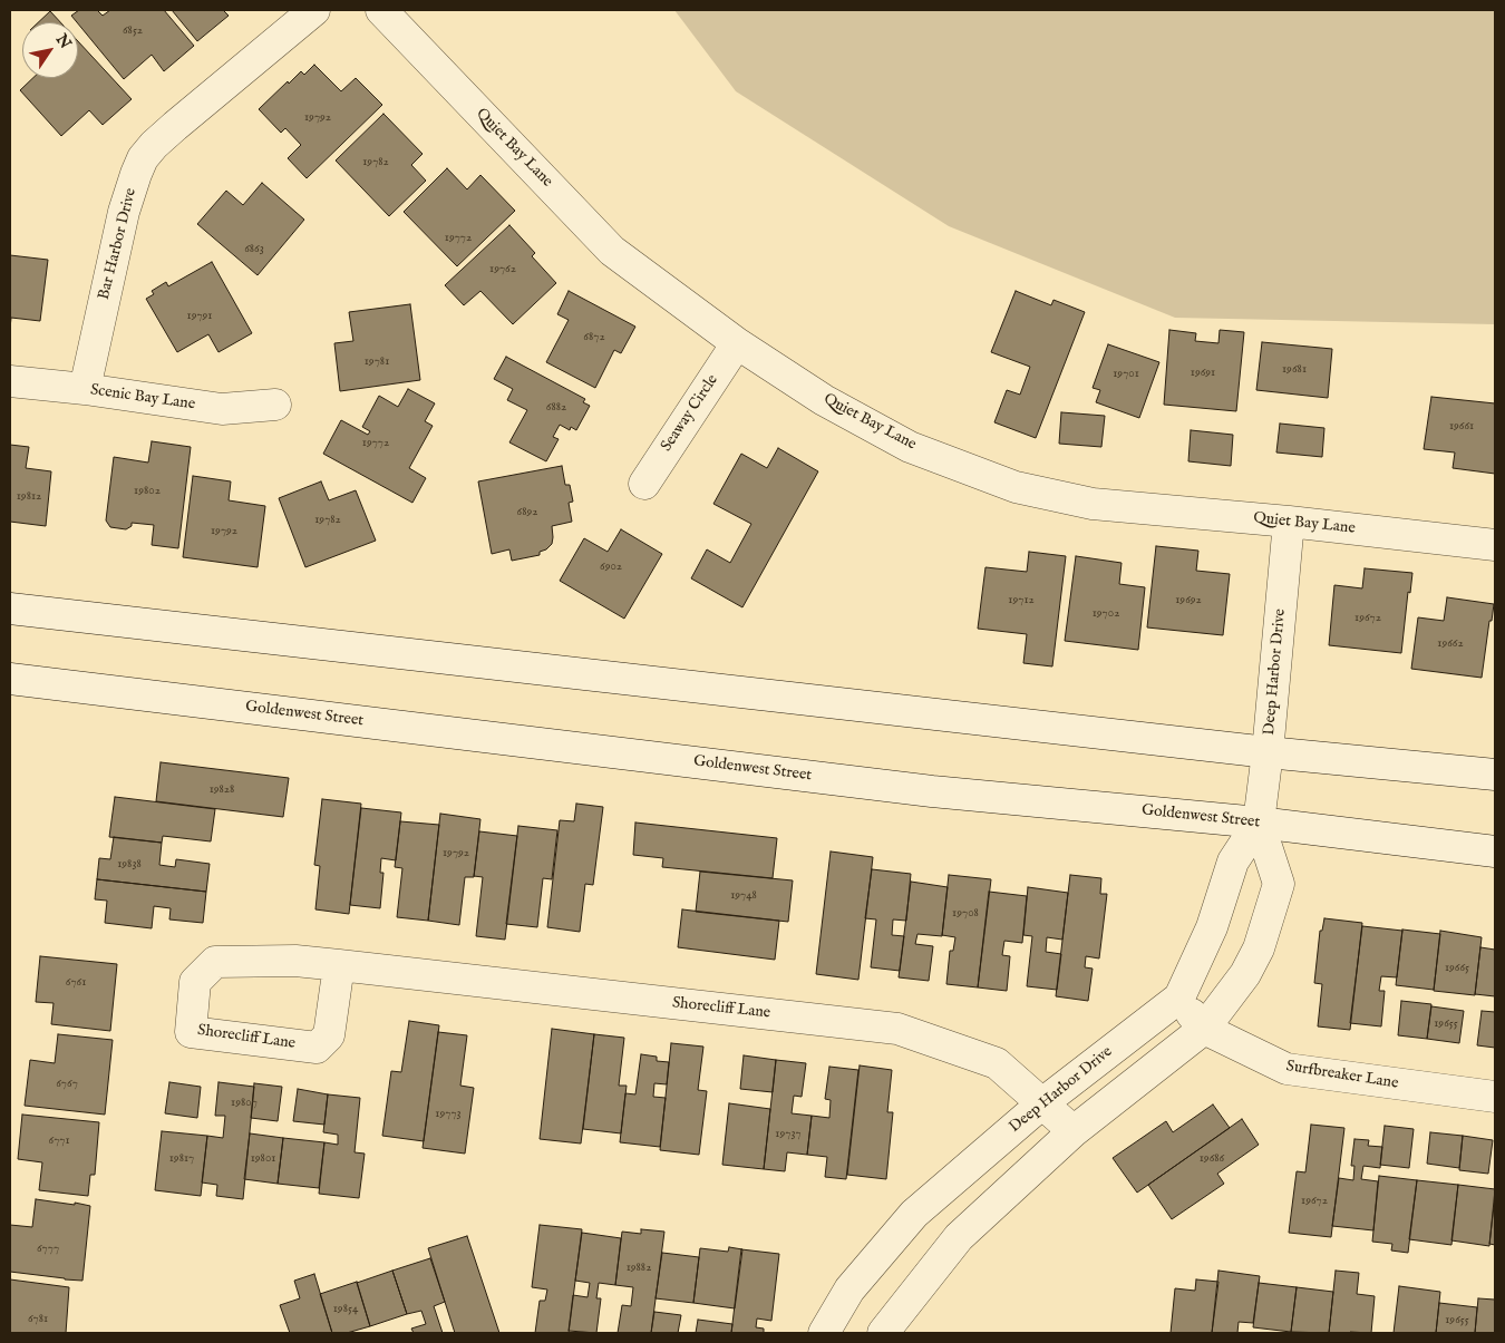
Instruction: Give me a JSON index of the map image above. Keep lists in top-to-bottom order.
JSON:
{
  "streets": {
    "street": [
      "Quiet Bay Lane",
      "Bar Harbor Drive",
      "Scenic Bay Lane",
      "Seaway Circle",
      "Deep Harbor Drive",
      "Goldenwest Street",
      "Shorecliff Lane",
      "Surfbreaker Lane"
    ]
  },
  "crossings": [
    ["Quiet Bay Lane", "Seaway Circle"],
    ["Quiet Bay Lane", "Deep Harbor Drive"],
    ["Bar Harbor Drive", "Scenic Bay Lane"],
    ["Deep Harbor Drive", "Goldenwest Street"],
    ["Deep Harbor Drive", "Shorecliff Lane"],
    ["Deep Harbor Drive", "Surfbreaker Lane"]
  ],
  "house_numbers": [
    "6852",
    "19792",
    "19782",
    "19772",
    "6863",
    "19762",
    "19791",
    "6872",
    "19781",
    "19681",
    "19691",
    "19701",
    "6882",
    "19661",
    "19772",
    "19802",
    "19812",
    "6892",
    "19782",
    "19792",
    "6902",
    "19712",
    "19692",
    "19702",
    "19672",
    "19662",
    "19828",
    "19792",
    "19838",
    "19748",
    "19708",
    "19665",
    "6761",
    "19655",
    "6767",
    "19807",
    "19773",
    "19737",
    "6771",
    "19817",
    "19801",
    "19686",
    "19672",
    "6777",
    "19882",
    "19854",
    "6781",
    "19655"
  ],
  "north": "top right"
}
